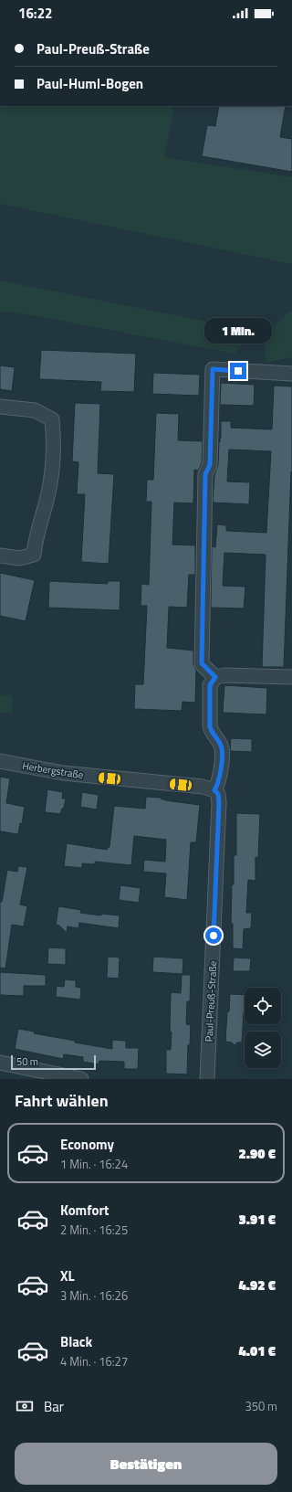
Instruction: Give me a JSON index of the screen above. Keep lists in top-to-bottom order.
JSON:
{
  "streets": {
    "street": ["Herbergstraße", "Paul-Preuß-Straße"]
  },
  "crossings": [
    ["Herbergstraße", "Paul-Preuß-Straße"]
  ],
  "scale_bar": "50 m",
  "page": {
    "status": "16:22",
    "banner": ["Paul-Preuß-Straße", "Paul-Huml-Bogen"],
    "bubble": "1 Min.",
    "scale": "50 m",
    "heading": "Fahrt wählen",
    "list": [
      {
        "name": "Economy",
        "note": "1 Min. · 16:24",
        "value": "2.90 €"
      },
      {
        "name": "Komfort",
        "note": "2 Min. · 16:25",
        "value": "3.91 €"
      },
      {
        "name": "XL",
        "note": "3 Min. · 16:26",
        "value": "4.92 €"
      },
      {
        "name": "Black",
        "note": "4 Min. · 16:27",
        "value": "4.01 €"
      }
    ],
    "pay": ["Bar", "350 m"],
    "buttons": "Bestätigen"
  }
}
